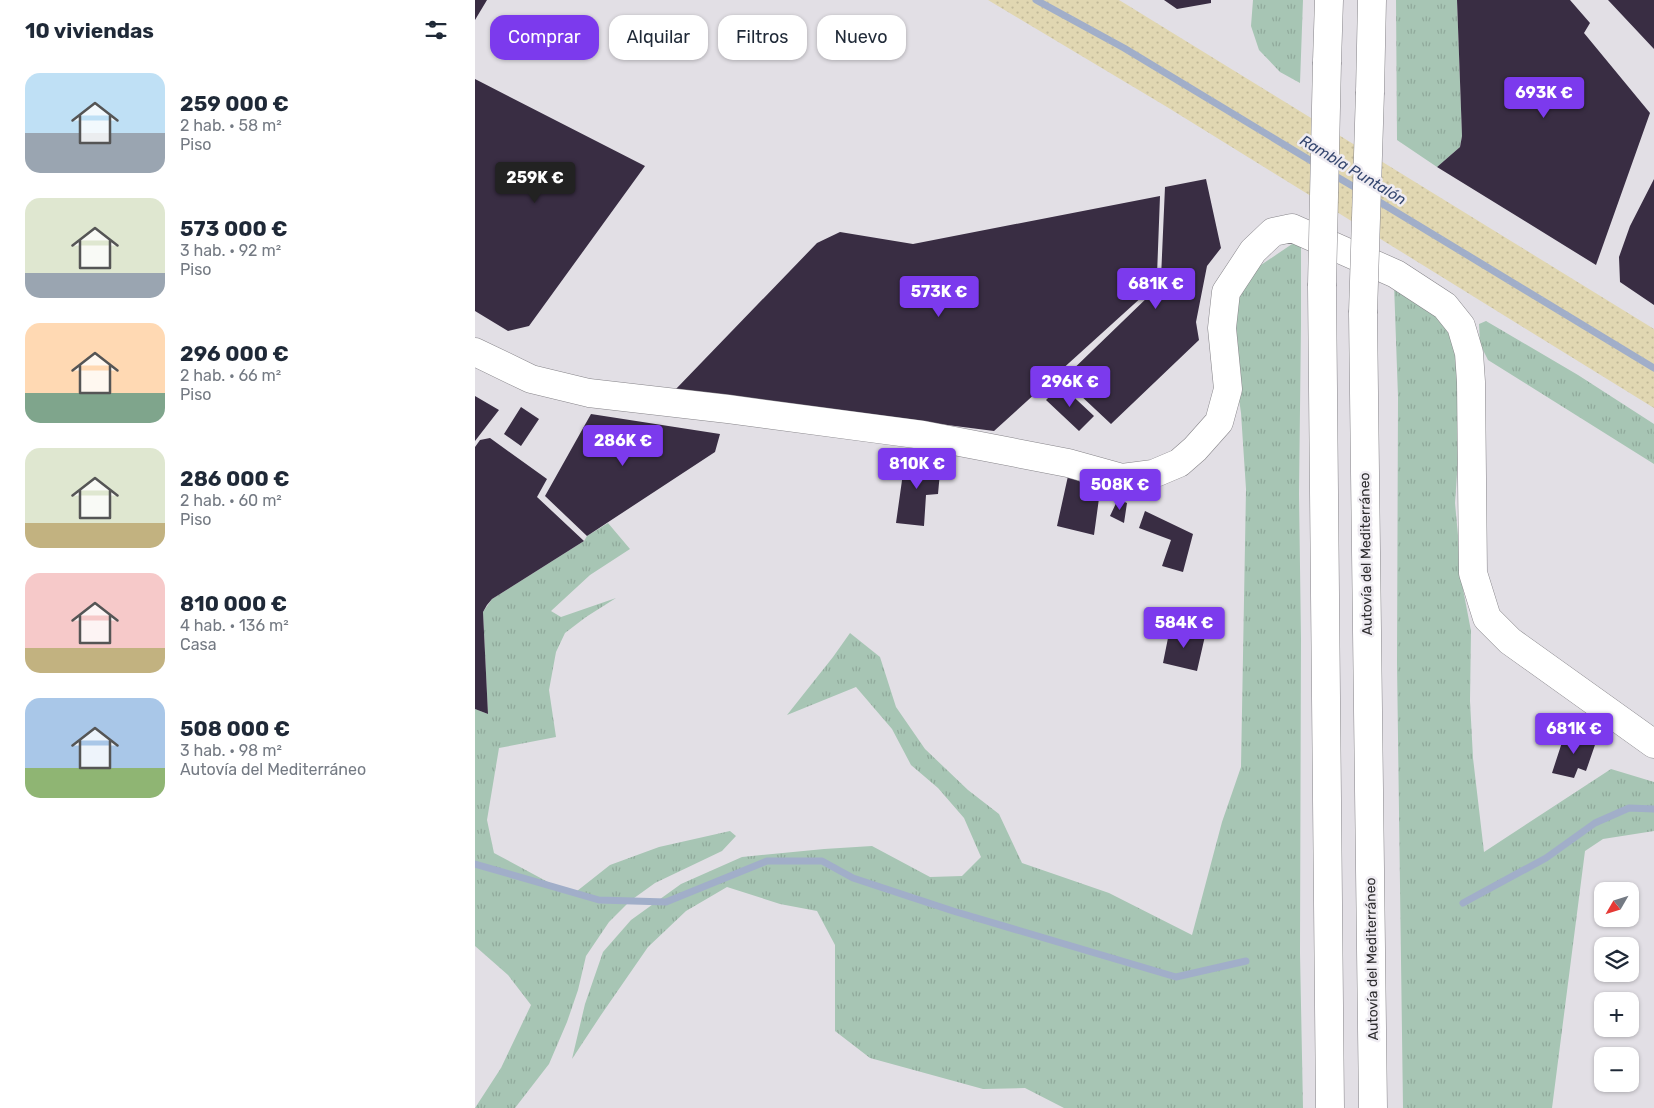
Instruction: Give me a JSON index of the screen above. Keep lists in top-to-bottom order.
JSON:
{
  "streets": {
    "main road": ["Autovía del Mediterráneo"]
  },
  "water": ["Rambla Puntalón"],
  "north": "bottom left",
  "page": {
    "heading": "10 viviendas",
    "chip": [
      "Comprar",
      "Alquilar",
      "Filtros",
      "Nuevo"
    ],
    "list": [
      {
        "name": "259 000 €",
        "note": "2 hab. · 58 m² · Piso"
      },
      {
        "name": "573 000 €",
        "note": "3 hab. · 92 m² · Piso"
      },
      {
        "name": "296 000 €",
        "note": "2 hab. · 66 m² · Piso"
      },
      {
        "name": "286 000 €",
        "note": "2 hab. · 60 m² · Piso"
      },
      {
        "name": "810 000 €",
        "note": "4 hab. · 136 m² · Casa"
      },
      {
        "name": "508 000 €",
        "note": "3 hab. · 98 m² · Autovía del Mediterráneo"
      }
    ],
    "price": [
      "693K €",
      "259K €",
      "681K €",
      "573K €",
      "296K €",
      "286K €",
      "810K €",
      "508K €",
      "584K €",
      "681K €"
    ],
    "map_buttons": ["+", "−"]
  }
}
